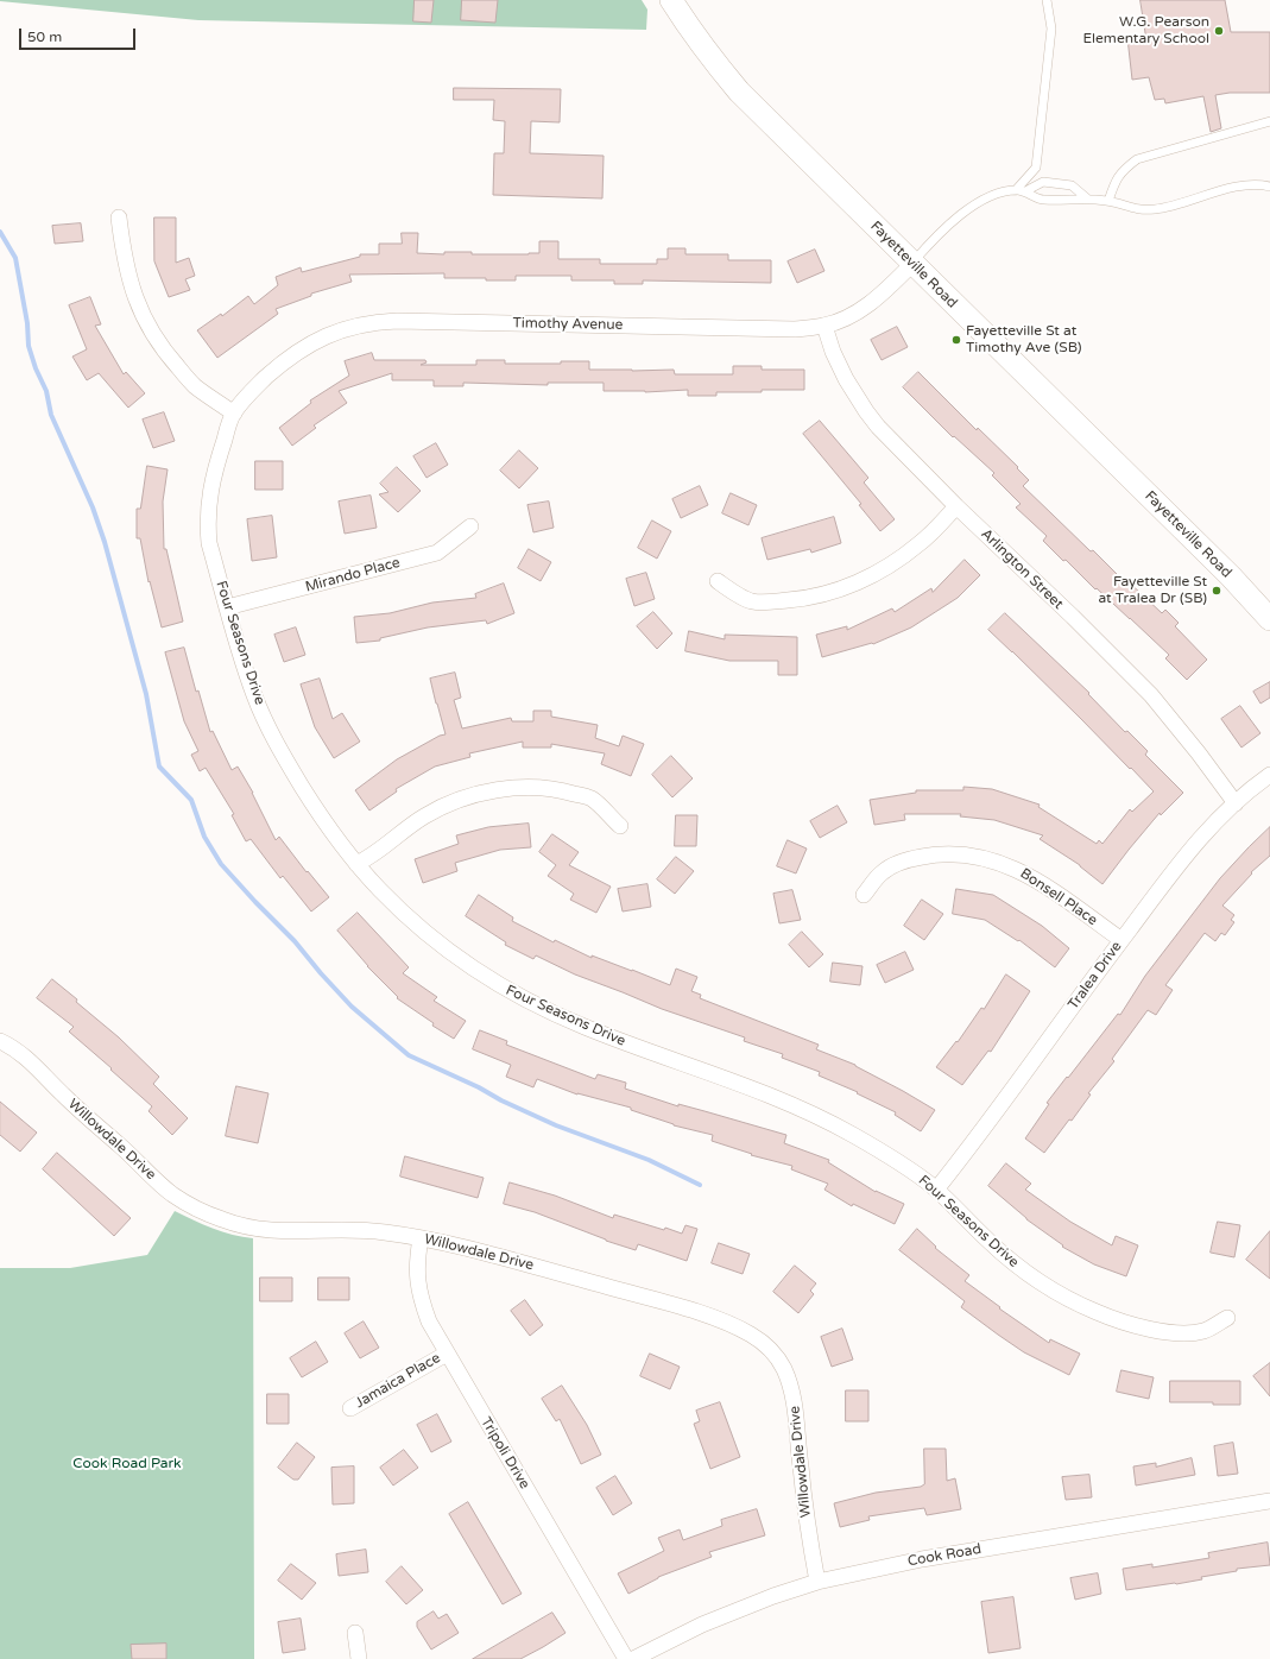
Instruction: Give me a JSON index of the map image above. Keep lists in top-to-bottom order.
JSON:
{
  "streets": {
    "main road": ["Fayetteville Road"],
    "street": [
      "Timothy Avenue",
      "Arlington Street",
      "Mirando Place",
      "Four Seasons Drive",
      "Bonsell Place",
      "Tralea Drive",
      "Willowdale Drive",
      "Jamaica Place",
      "Tripoli Drive",
      "Cook Road"
    ]
  },
  "crossings": [
    ["Fayetteville Road", "Timothy Avenue"],
    ["Timothy Avenue", "Arlington Street"],
    ["Timothy Avenue", "Four Seasons Drive"],
    ["Arlington Street", "Tralea Drive"],
    ["Mirando Place", "Four Seasons Drive"],
    ["Four Seasons Drive", "Tralea Drive"],
    ["Bonsell Place", "Tralea Drive"],
    ["Willowdale Drive", "Tripoli Drive"],
    ["Willowdale Drive", "Cook Road"],
    ["Jamaica Place", "Tripoli Drive"]
  ],
  "parks": ["Cook Road Park"],
  "places": ["W.G. Pearson Elementary School", "Fayetteville St at Timothy Ave (SB)", "Fayetteville St at Tralea Dr (SB)"],
  "scale_bar": "50 m"
}
